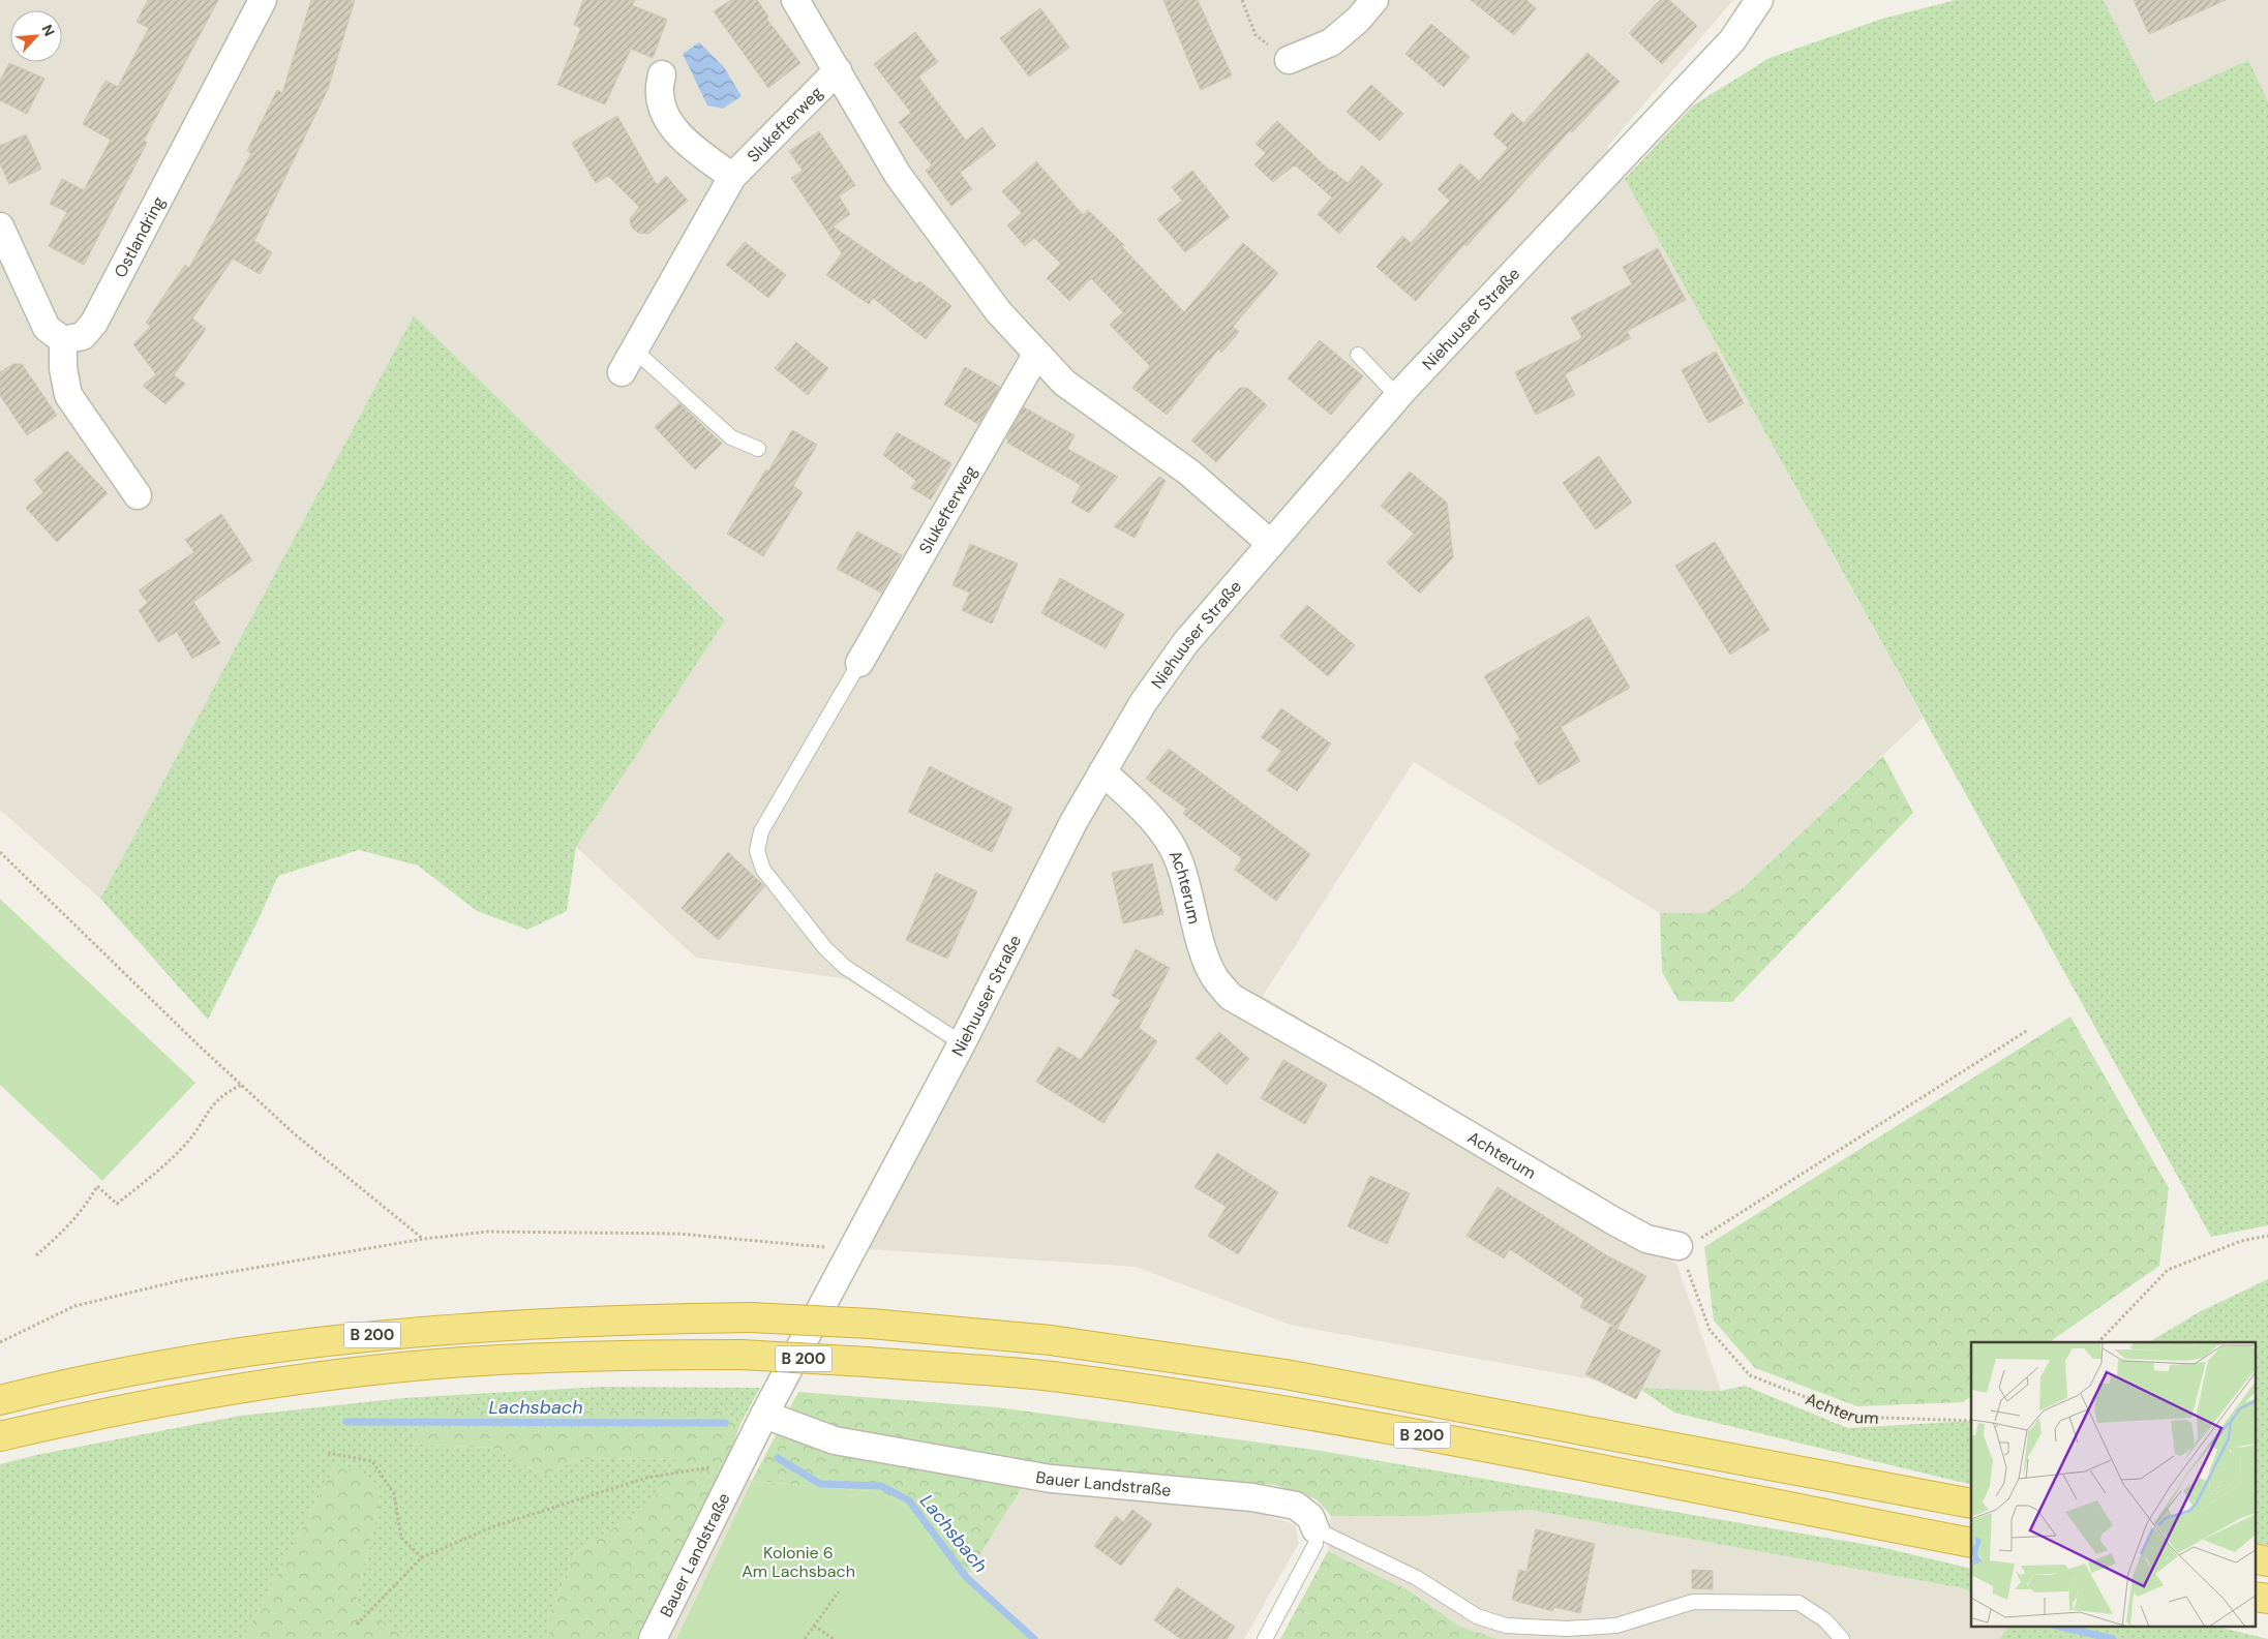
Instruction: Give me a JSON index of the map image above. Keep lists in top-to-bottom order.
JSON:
{
  "streets": {
    "highway": ["B 200"],
    "street": [
      "Slukefterweg",
      "Ostlandring",
      "Niehuuser Straße",
      "Achterum",
      "Bauer Landstraße"
    ]
  },
  "crossings": [
    ["Slukefterweg", "Niehuuser Straße"],
    ["Niehuuser Straße", "Achterum"],
    ["Niehuuser Straße", "Bauer Landstraße"]
  ],
  "water": ["Lachsbach"],
  "parks": ["Kolonie 6 Am Lachsbach"],
  "north": "top right"
}
